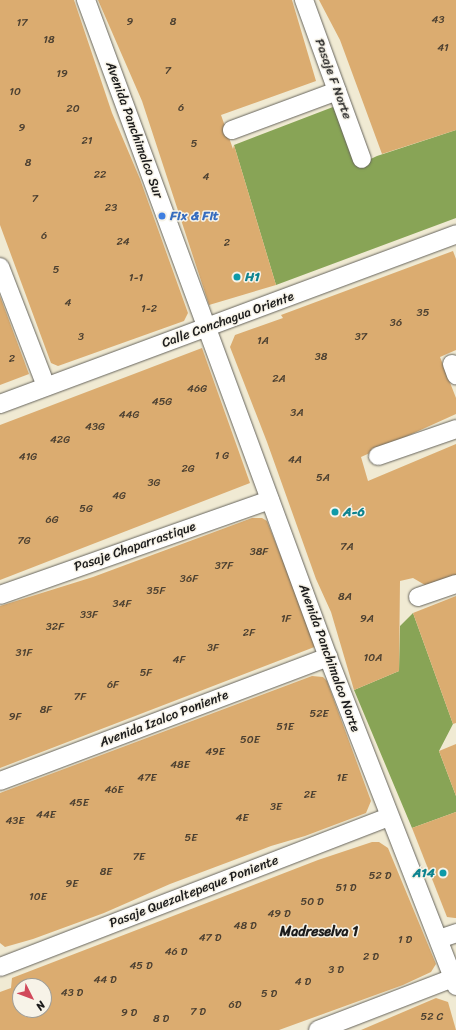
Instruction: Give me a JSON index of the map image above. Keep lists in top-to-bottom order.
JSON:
{
  "streets": {
    "street": [
      "Pasaje F Norte",
      "Avenida Panchimalco Sur",
      "Calle Conchagua Oriente",
      "Pasaje Chaparrastique",
      "Avenida Panchimalco Norte",
      "Avenida Izalco Poniente",
      "Pasaje Quezaltepeque Poniente"
    ]
  },
  "crossings": [
    ["Avenida Panchimalco Sur", "Calle Conchagua Oriente"],
    ["Avenida Panchimalco Sur", "Avenida Panchimalco Norte"],
    ["Calle Conchagua Oriente", "Avenida Panchimalco Norte"],
    ["Pasaje Chaparrastique", "Avenida Panchimalco Norte"],
    ["Avenida Panchimalco Norte", "Avenida Izalco Poniente"],
    ["Avenida Panchimalco Norte", "Pasaje Quezaltepeque Poniente"]
  ],
  "districts": ["Madreselva 1"],
  "places": [
    "Fix & Fit",
    "H1",
    "A-6",
    "A14"
  ],
  "house_numbers": [
    "43",
    "9",
    "8",
    "17",
    "18",
    "41",
    "7",
    "19",
    "10",
    "6",
    "20",
    "9",
    "21",
    "5",
    "8",
    "22",
    "4",
    "7",
    "23",
    "6",
    "24",
    "2",
    "5",
    "1-1",
    "4",
    "1-2",
    "35",
    "36",
    "3",
    "37",
    "1A",
    "38",
    "2",
    "2A",
    "46G",
    "45G",
    "3A",
    "44G",
    "43G",
    "42G",
    "1 G",
    "41G",
    "4A",
    "2G",
    "5A",
    "3G",
    "4G",
    "5G",
    "6G",
    "7G",
    "7A",
    "38F",
    "37F",
    "36F",
    "35F",
    "8A",
    "34F",
    "33F",
    "1F",
    "9A",
    "32F",
    "2F",
    "3F",
    "31F",
    "10A",
    "4F",
    "5F",
    "6F",
    "7F",
    "8F",
    "52E",
    "9F",
    "51E",
    "50E",
    "49E",
    "48E",
    "47E",
    "1E",
    "46E",
    "2E",
    "45E",
    "3E",
    "44E",
    "4E",
    "43E",
    "5E",
    "7E",
    "8E",
    "52 D",
    "9E",
    "51 D",
    "10E",
    "50 D",
    "49 D",
    "48 D",
    "47 D",
    "1 D",
    "46 D",
    "2 D",
    "45 D",
    "3 D",
    "44 D",
    "4 D",
    "43 D",
    "5 D",
    "6D",
    "7 D",
    "9 D",
    "52 C",
    "8 D"
  ],
  "north": "bottom right"
}
